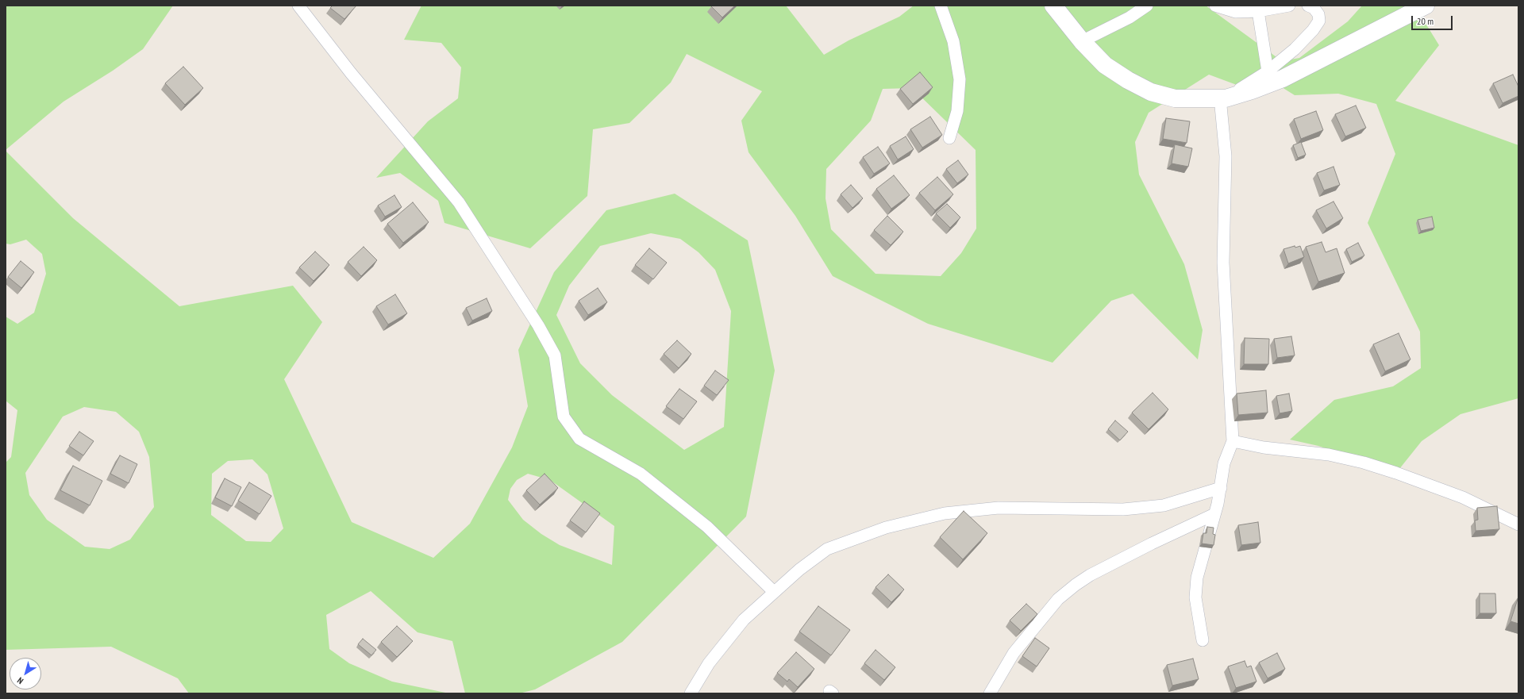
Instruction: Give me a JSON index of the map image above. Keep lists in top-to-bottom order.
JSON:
{
  "scale_bar": "20 m",
  "north": "bottom left"
}
